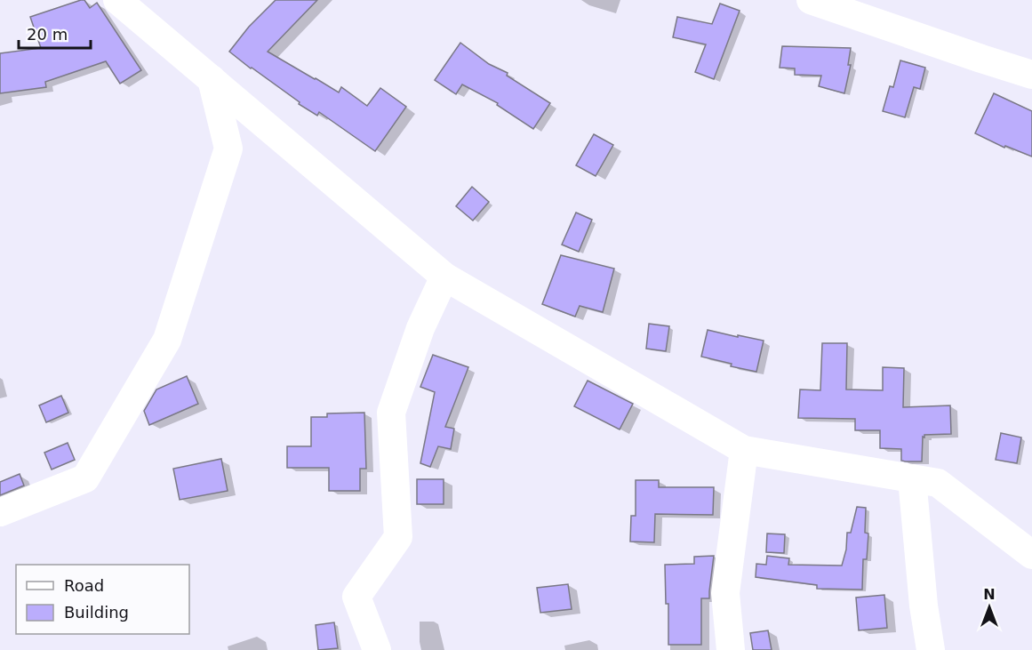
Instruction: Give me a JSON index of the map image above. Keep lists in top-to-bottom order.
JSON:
{
  "legend": ["Road", "Building"],
  "scale_bar": "20 m",
  "north": "top"
}
